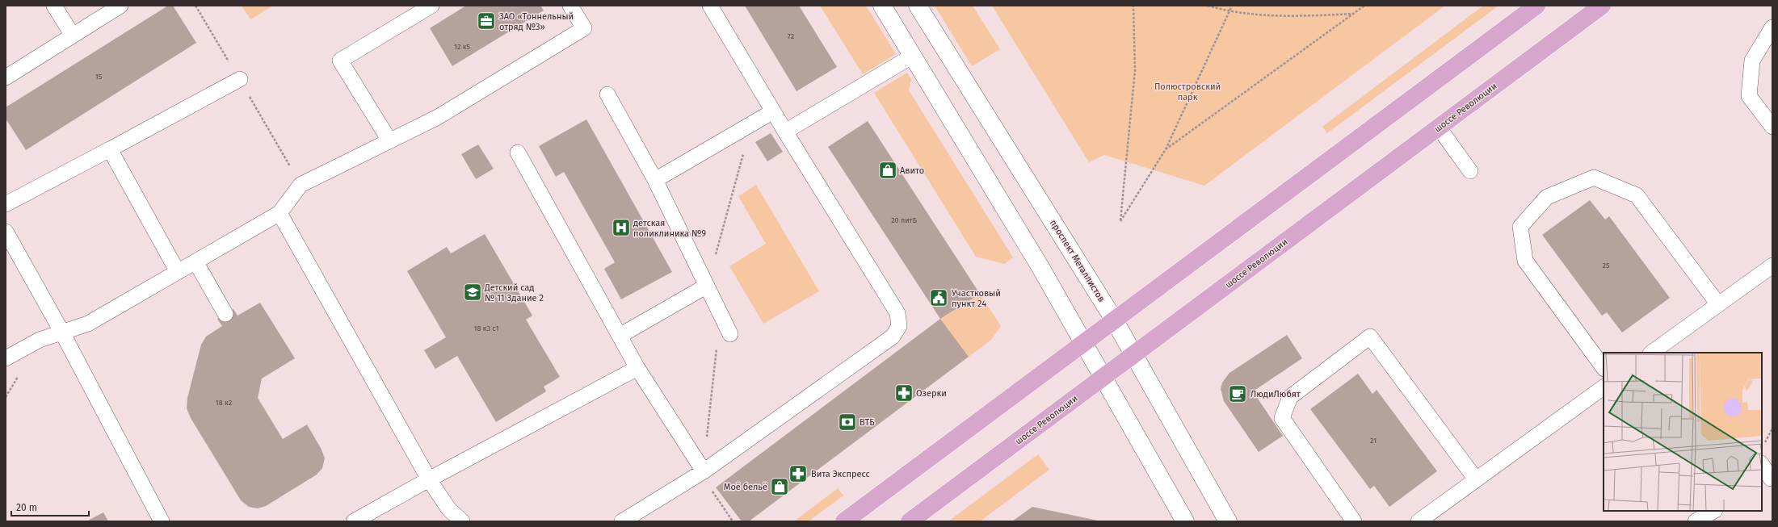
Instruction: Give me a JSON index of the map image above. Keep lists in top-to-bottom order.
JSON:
{
  "streets": {
    "main road": ["шоссе Революции"],
    "street": ["проспект Металлистов"]
  },
  "crossings": [
    ["шоссе Революции", "проспект Металлистов"]
  ],
  "parks": ["Полюстровский парк"],
  "places": {
    "office": ["ЗАО «Тоннельный отряд №3»"],
    "shop": ["Авито", "Моё бельё"],
    "hospital": ["детская поликлиника №9"],
    "school or university": ["Детский сад № 11 Здание 2"],
    "public building": ["Участковый пункт 24"],
    "pharmacy": ["Озерки", "Вита Экспресс"],
    "cafe": ["ЛюдиЛюбят"],
    "bank": ["ВТБ"]
  },
  "house_numbers": [
    "72",
    "12 к5",
    "15",
    "20 литБ",
    "25",
    "18 к3 с1",
    "18 к2",
    "21"
  ],
  "scale_bar": "20 m"
}
